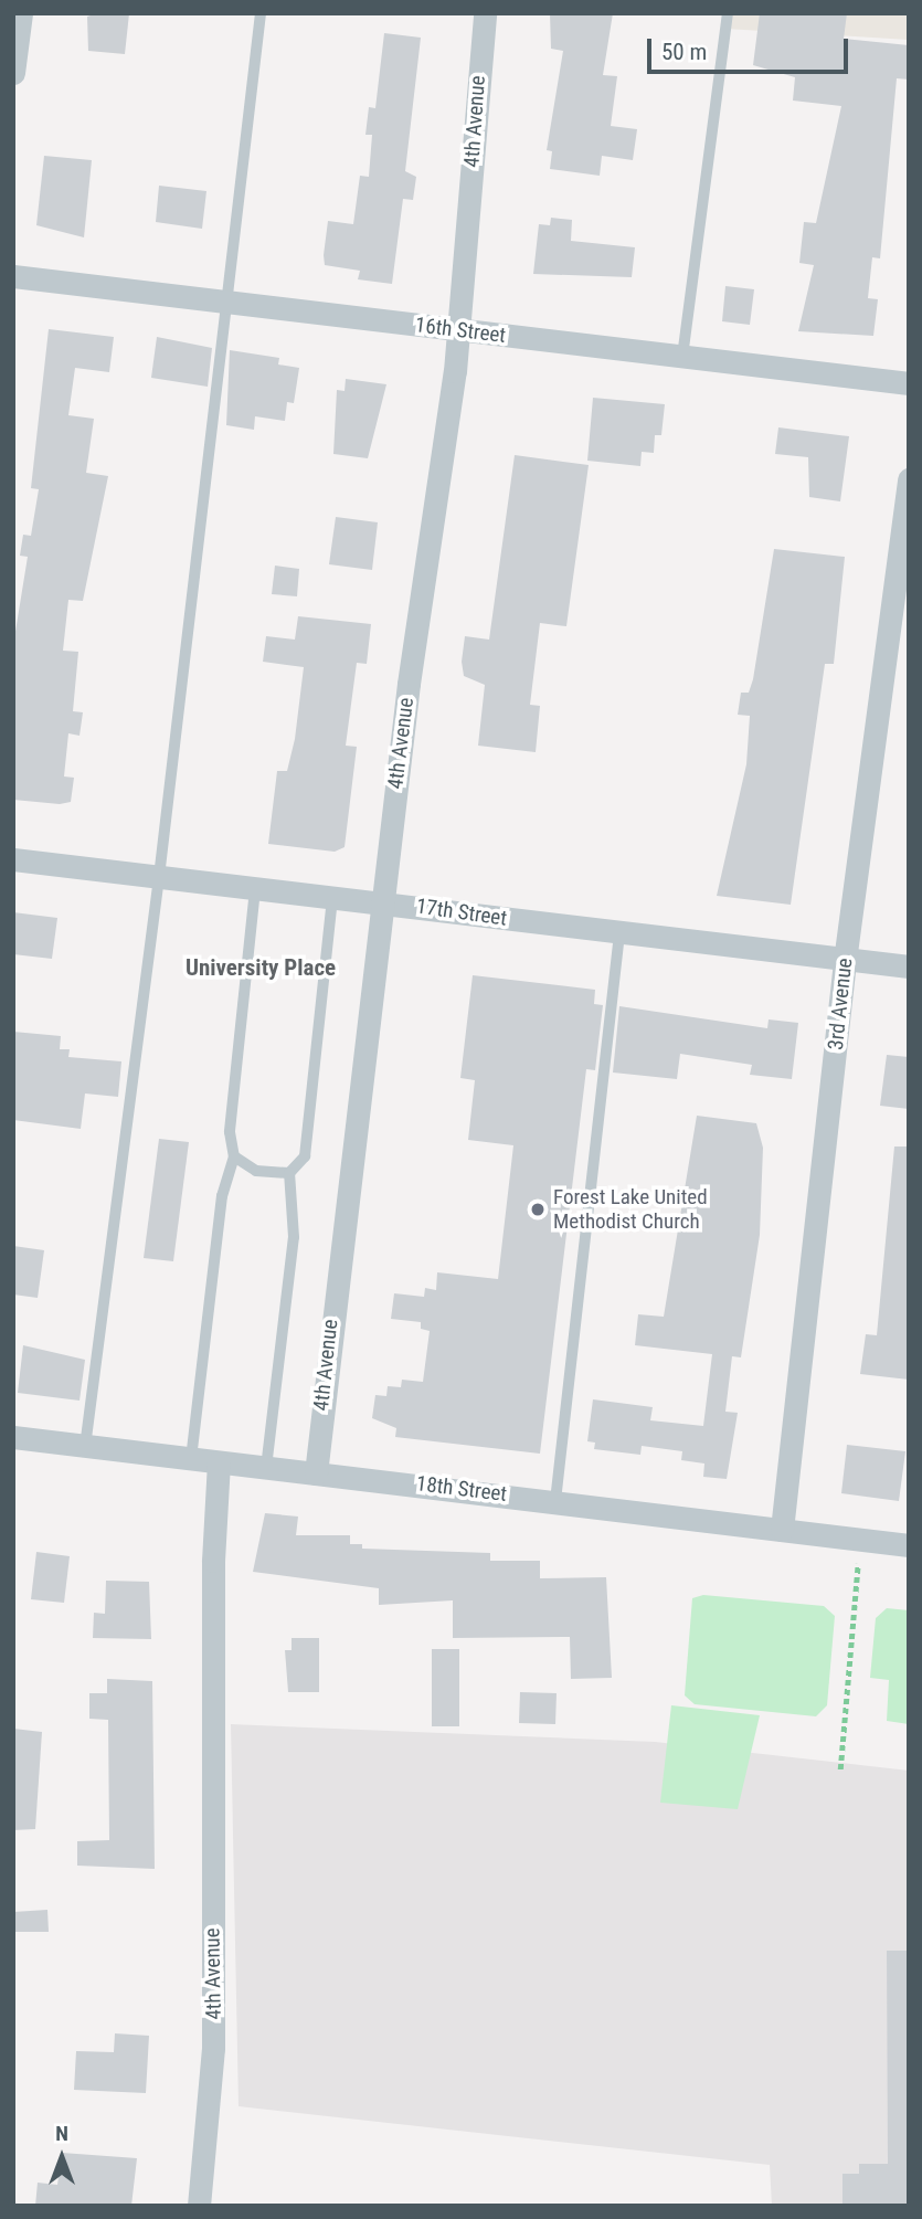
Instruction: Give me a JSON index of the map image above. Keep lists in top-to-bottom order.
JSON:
{
  "streets": {
    "street": [
      "4th Avenue",
      "16th Street",
      "17th Street",
      "3rd Avenue",
      "18th Street"
    ]
  },
  "crossings": [
    ["4th Avenue", "16th Street"],
    ["4th Avenue", "17th Street"],
    ["4th Avenue", "18th Street"],
    ["17th Street", "3rd Avenue"],
    ["3rd Avenue", "18th Street"]
  ],
  "districts": ["University Place"],
  "places": ["Forest Lake United Methodist Church"],
  "scale_bar": "50 m",
  "north": "top"
}
